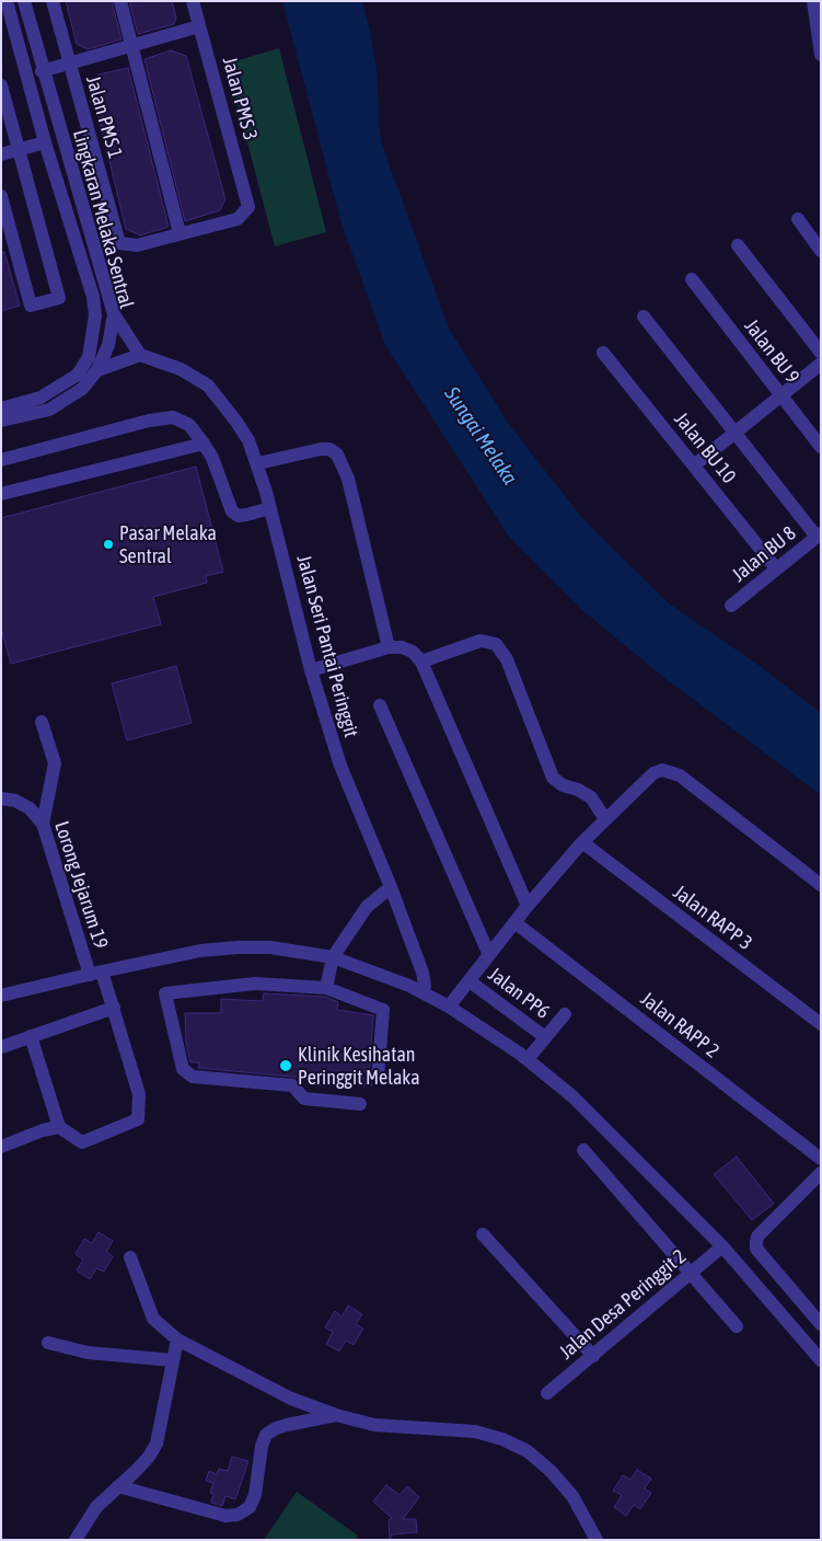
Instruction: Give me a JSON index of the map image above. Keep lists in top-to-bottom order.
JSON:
{
  "streets": {
    "street": [
      "Jalan PMS 3",
      "Jalan PMS 1",
      "Lingkaran Melaka Sentral",
      "Jalan BU 9",
      "Jalan BU 10",
      "Jalan BU 8",
      "Jalan Seri Pantai Peringgit",
      "Lorong Jejarum 19",
      "Jalan RAPP 3",
      "Jalan PP6",
      "Jalan RAPP 2",
      "Jalan Desa Peringgit 2"
    ]
  },
  "crossings": [
    ["Jalan PMS 3", "Jalan PMS 1"],
    ["Jalan BU 10", "Jalan BU 8"]
  ],
  "water": ["Sungai Melaka"],
  "places": ["Pasar Melaka Sentral", "Klinik Kesihatan Peringgit Melaka"]
}
